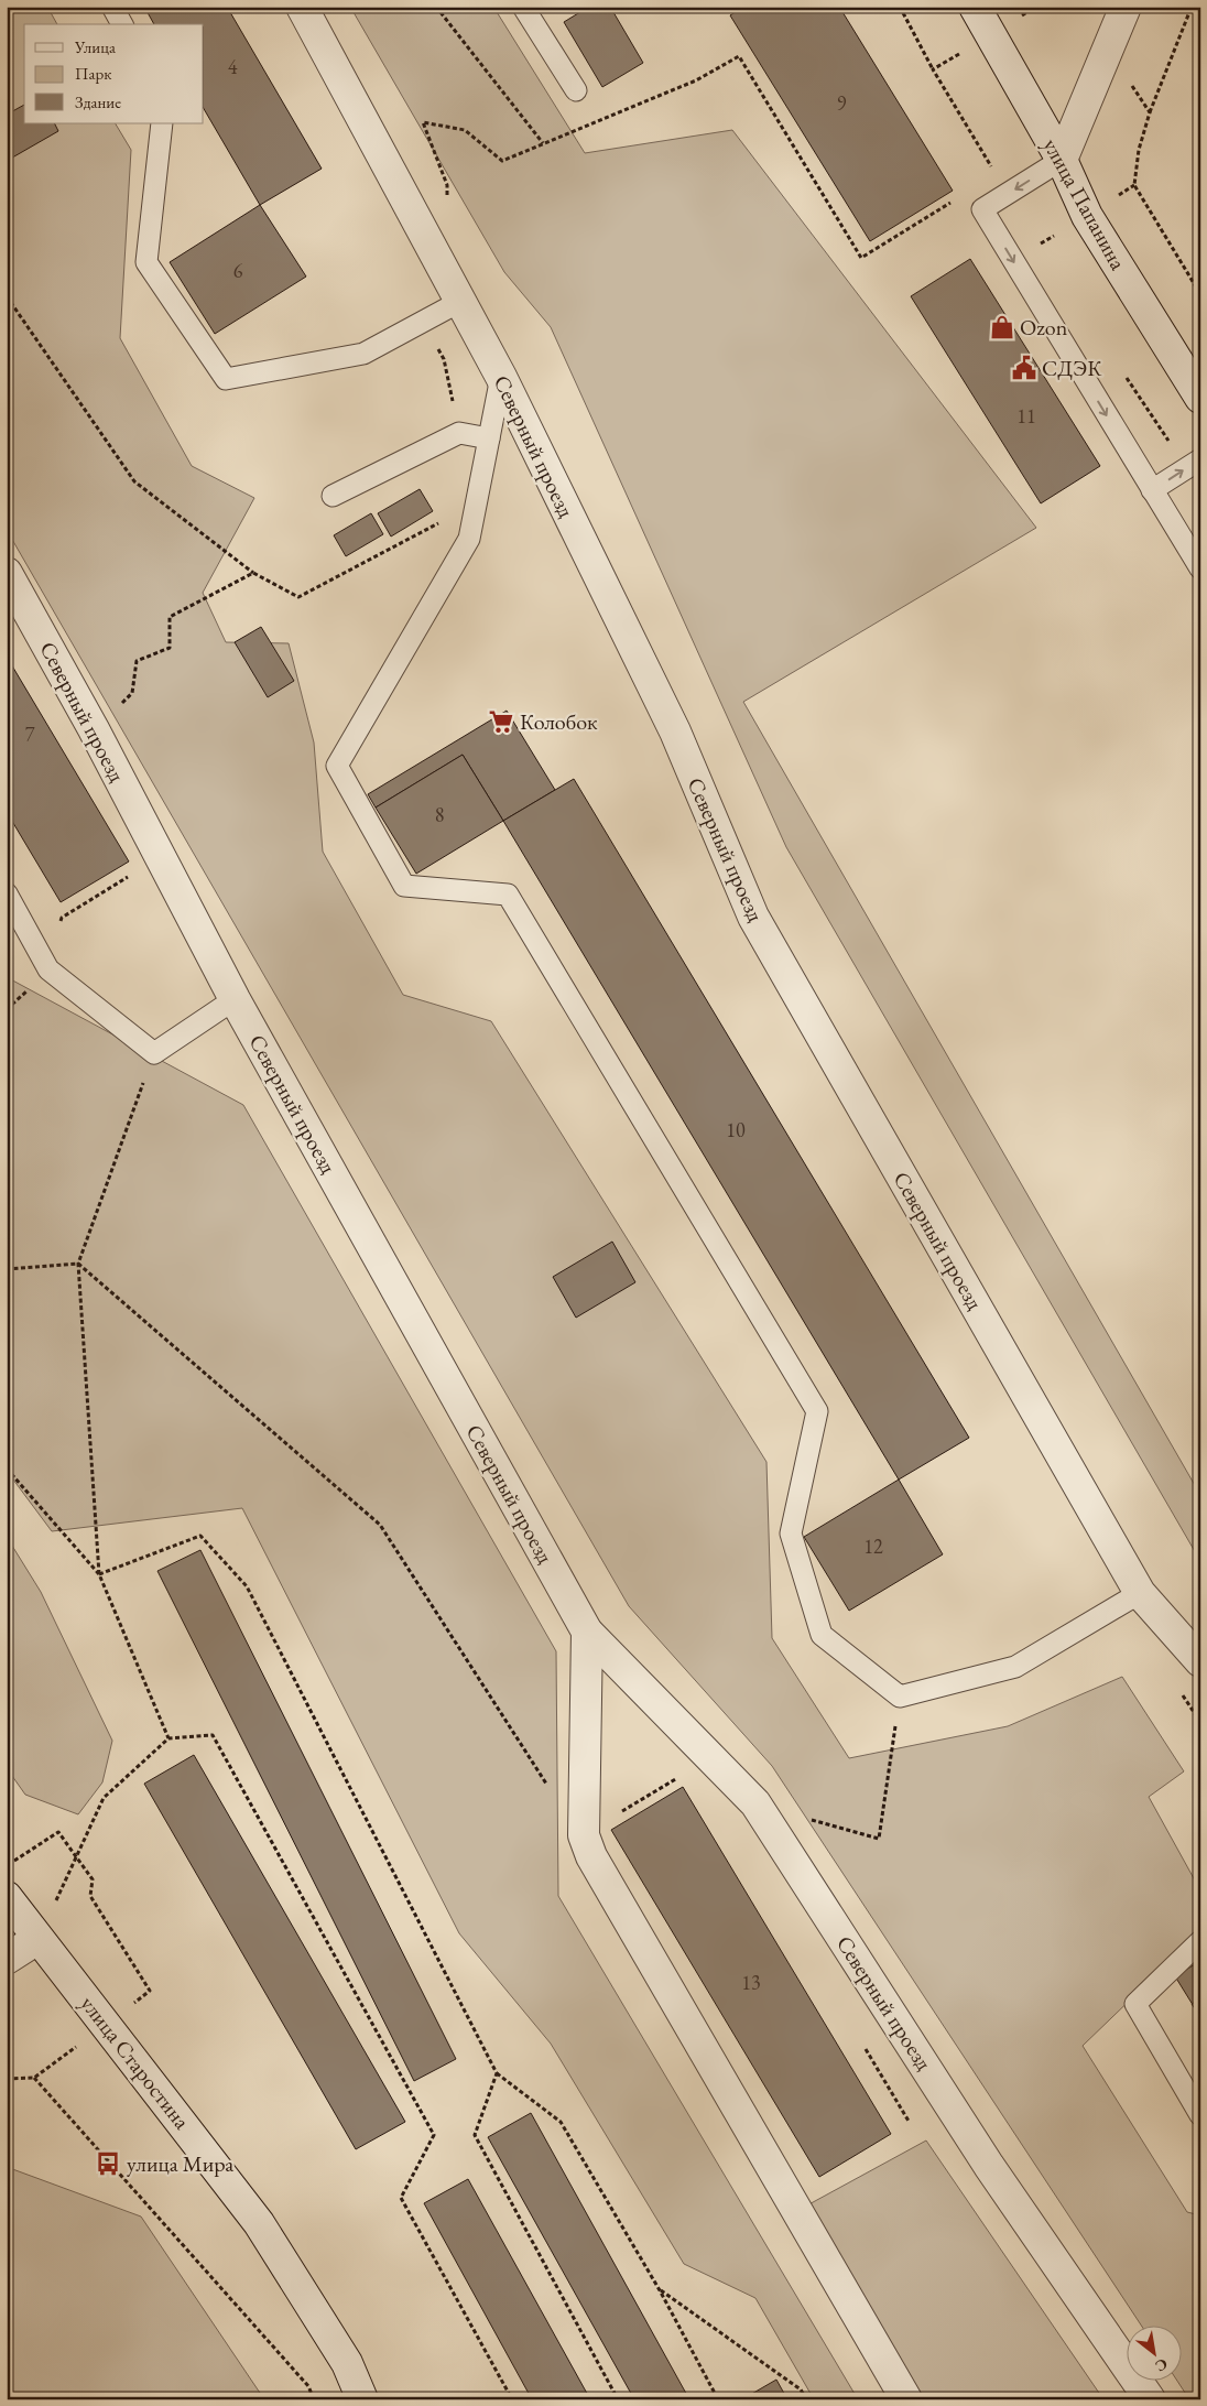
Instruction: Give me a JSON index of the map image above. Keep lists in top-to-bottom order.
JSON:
{
  "streets": {
    "street": ["улица Папанина", "Северный проезд", "улица Старостина"]
  },
  "places": {
    "shop": ["Ozon"],
    "public building": ["СДЭК"],
    "supermarket": ["Колобок"],
    "bus stop": ["улица Мира"]
  },
  "house_numbers": [
    "4",
    "9",
    "6",
    "11",
    "7",
    "8",
    "10",
    "12",
    "13"
  ],
  "legend": ["Улица", "Парк", "Здание"],
  "north": "bottom right"
}
